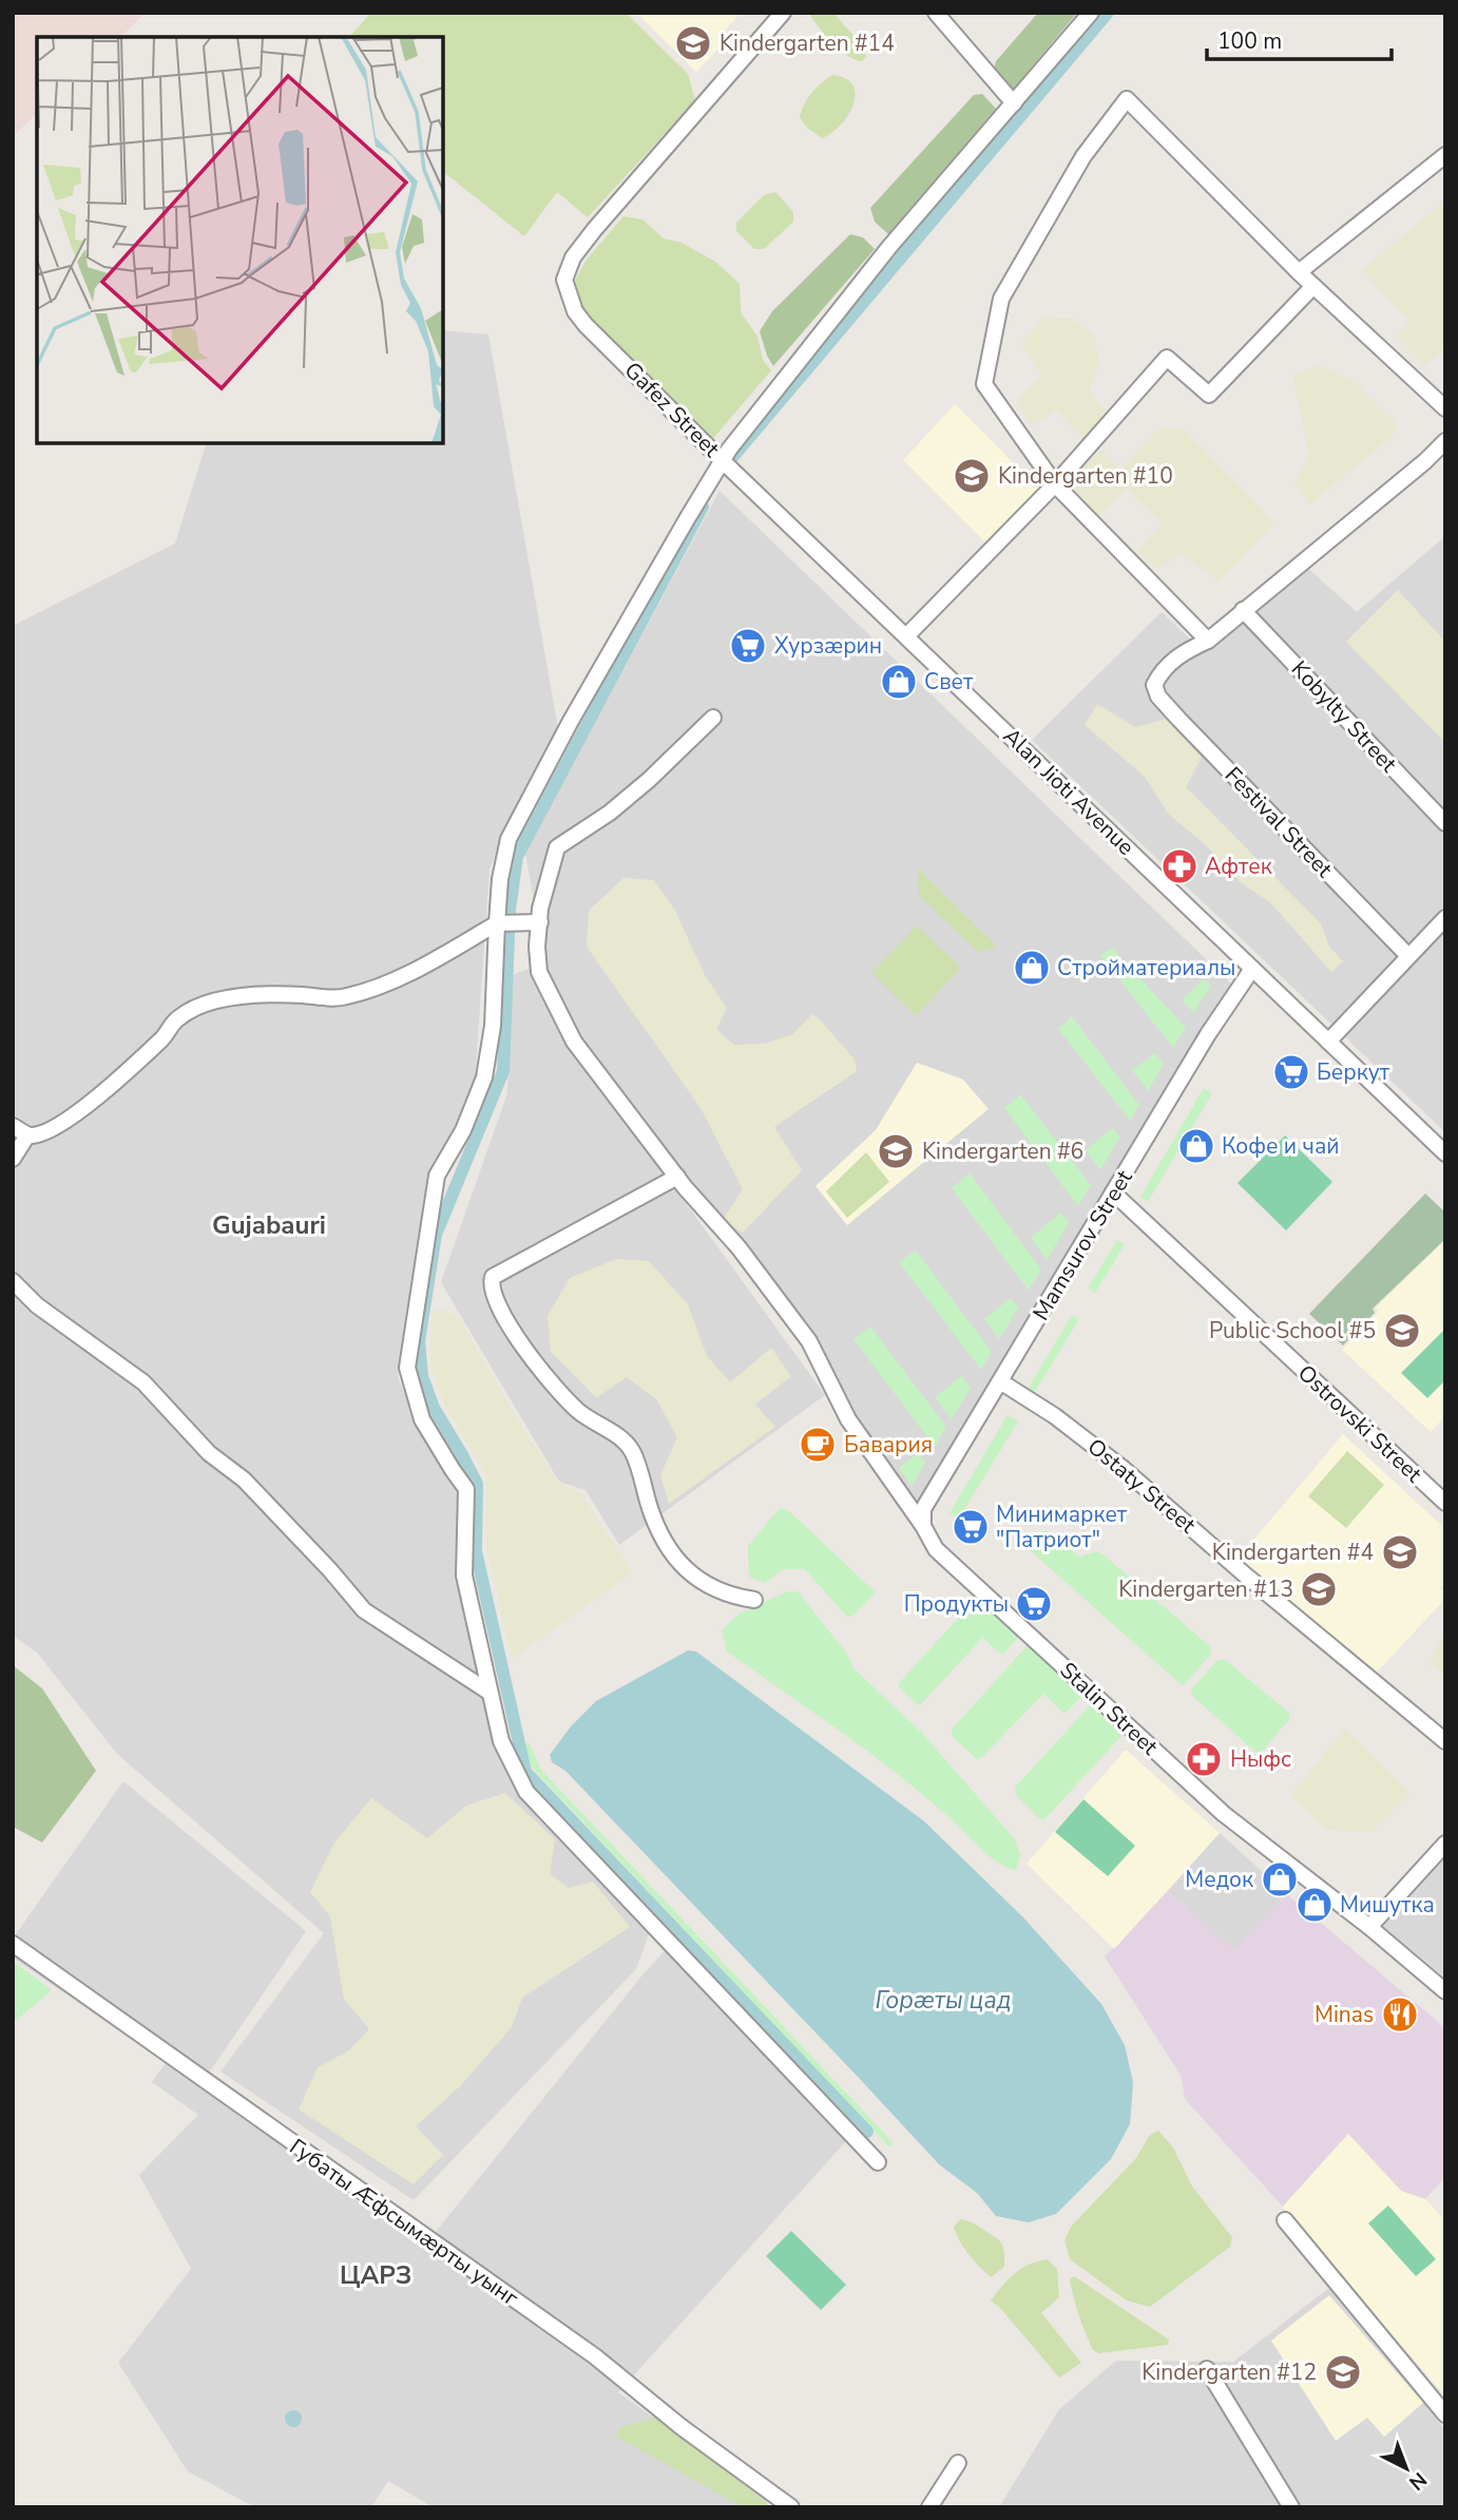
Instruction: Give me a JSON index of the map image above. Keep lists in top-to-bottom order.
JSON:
{
  "streets": {
    "street": [
      "Gafez Street",
      "Kobylty Street",
      "Alan Jioti Avenue",
      "Festival Street",
      "Mamsurov Street",
      "Ostrovski Street",
      "Ostaty Street",
      "Stalin Street",
      "Губаты Æфсымæрты уынг"
    ]
  },
  "crossings": [
    ["Gafez Street", "Alan Jioti Avenue"],
    ["Alan Jioti Avenue", "Mamsurov Street"],
    ["Mamsurov Street", "Ostrovski Street"],
    ["Mamsurov Street", "Ostaty Street"],
    ["Mamsurov Street", "Stalin Street"]
  ],
  "districts": ["Gujabauri", "ЦАРЗ"],
  "water": ["Горӕты цад"],
  "places": {
    "school or university": [
      "Kindergarten #14",
      "Kindergarten #10",
      "Kindergarten #6",
      "Public School #5",
      "Kindergarten #4",
      "Kindergarten #13",
      "Kindergarten #12"
    ],
    "supermarket": [
      "Хурзæрин",
      "Беркут",
      "Минимаркет \"Патриот\"",
      "Продукты"
    ],
    "shop": [
      "Свет",
      "Стройматериалы",
      "Кофе и чай",
      "Медок",
      "Мишутка"
    ],
    "pharmacy": ["Афтек", "Ныфс"],
    "cafe": ["Бавария"],
    "restaurant": ["Minas"]
  },
  "scale_bar": "100 m",
  "north": "bottom right"
}
